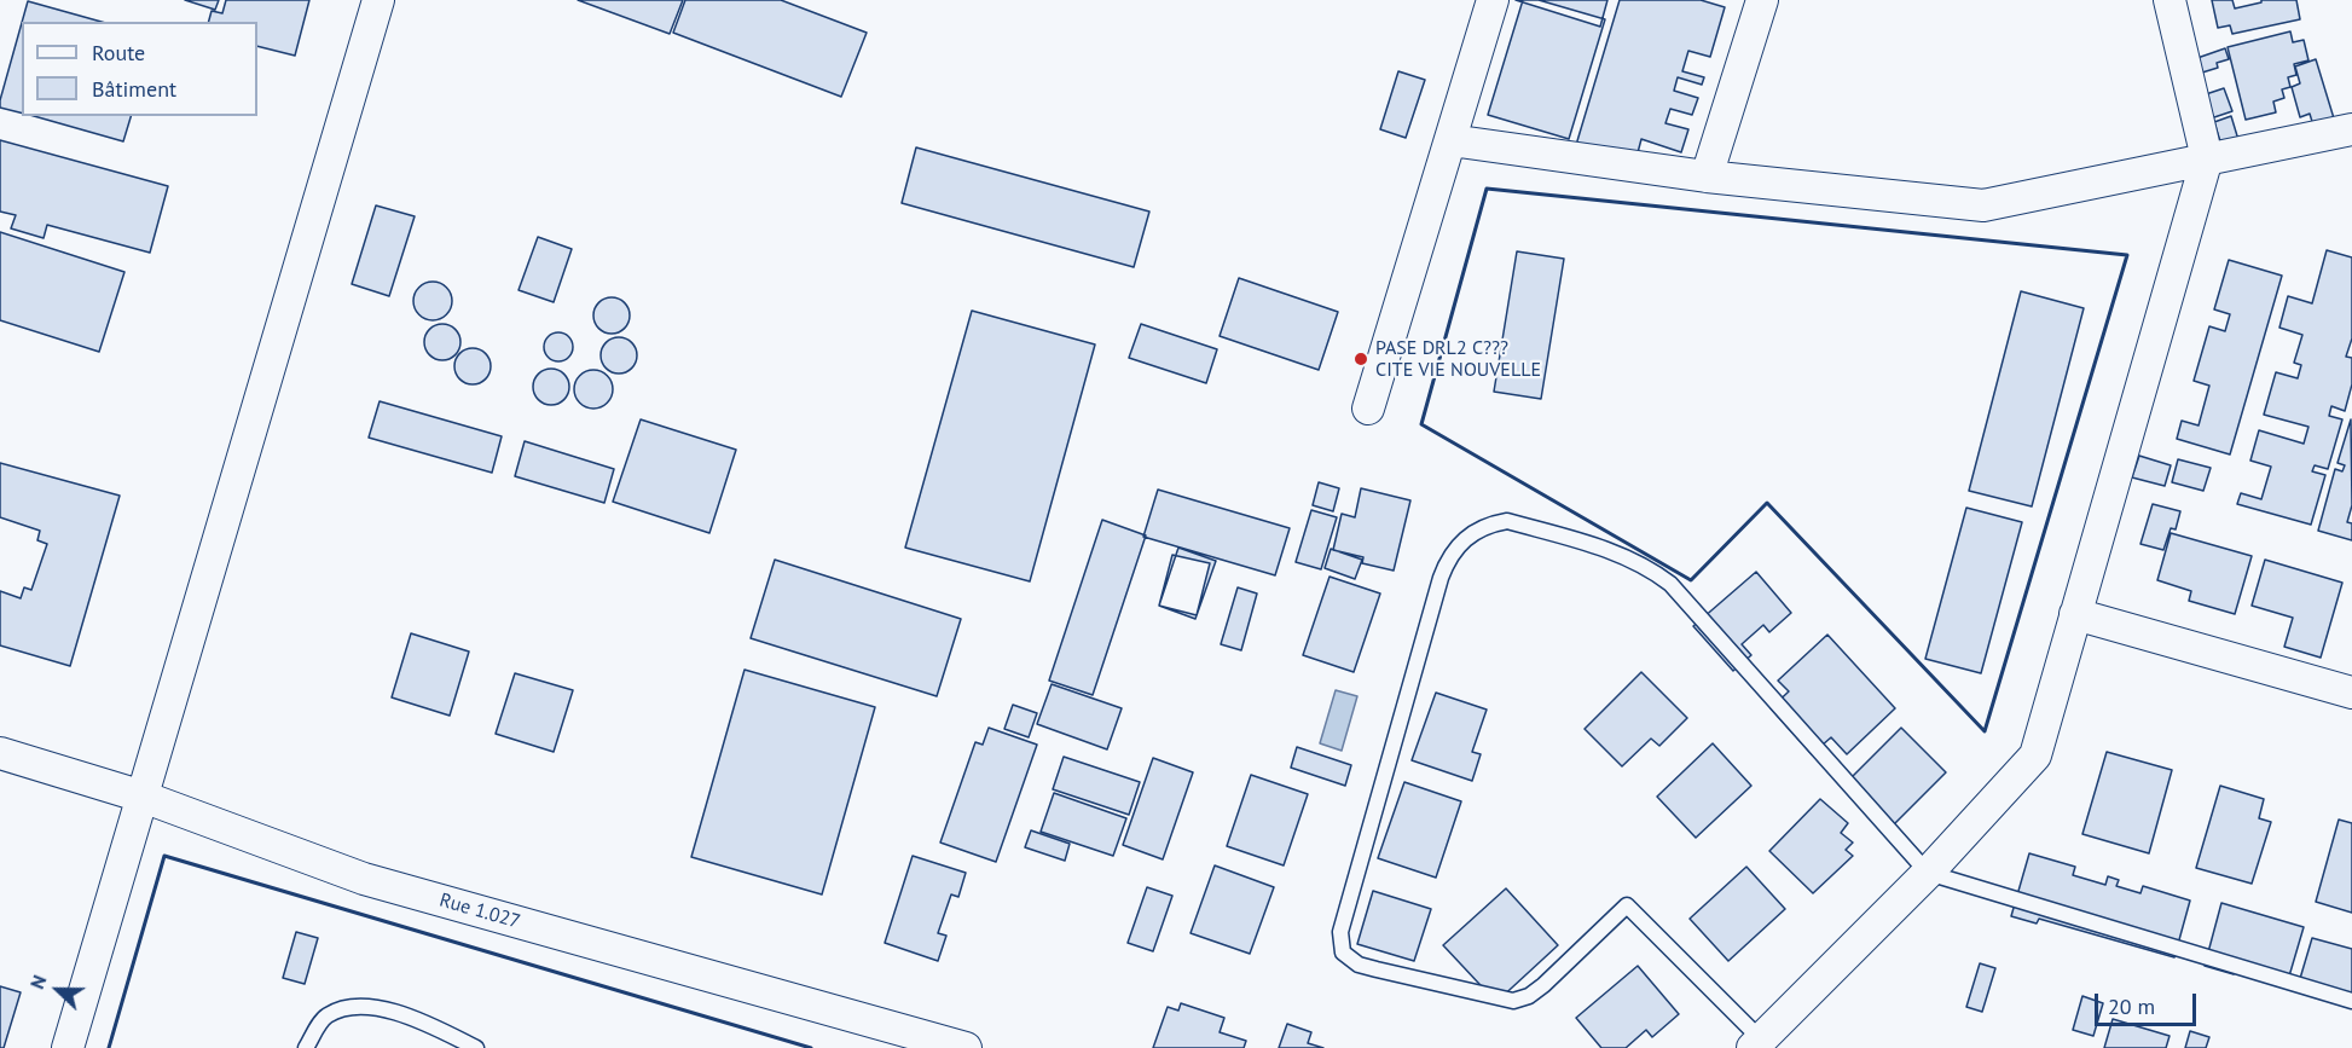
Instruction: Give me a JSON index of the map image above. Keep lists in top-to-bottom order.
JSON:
{
  "streets": {
    "street": ["Rue 1.027"]
  },
  "places": ["PASE DRL2 C??? CITE VIE NOUVELLE"],
  "legend": ["Route", "Bâtiment"],
  "scale_bar": "20 m",
  "north": "left"
}
